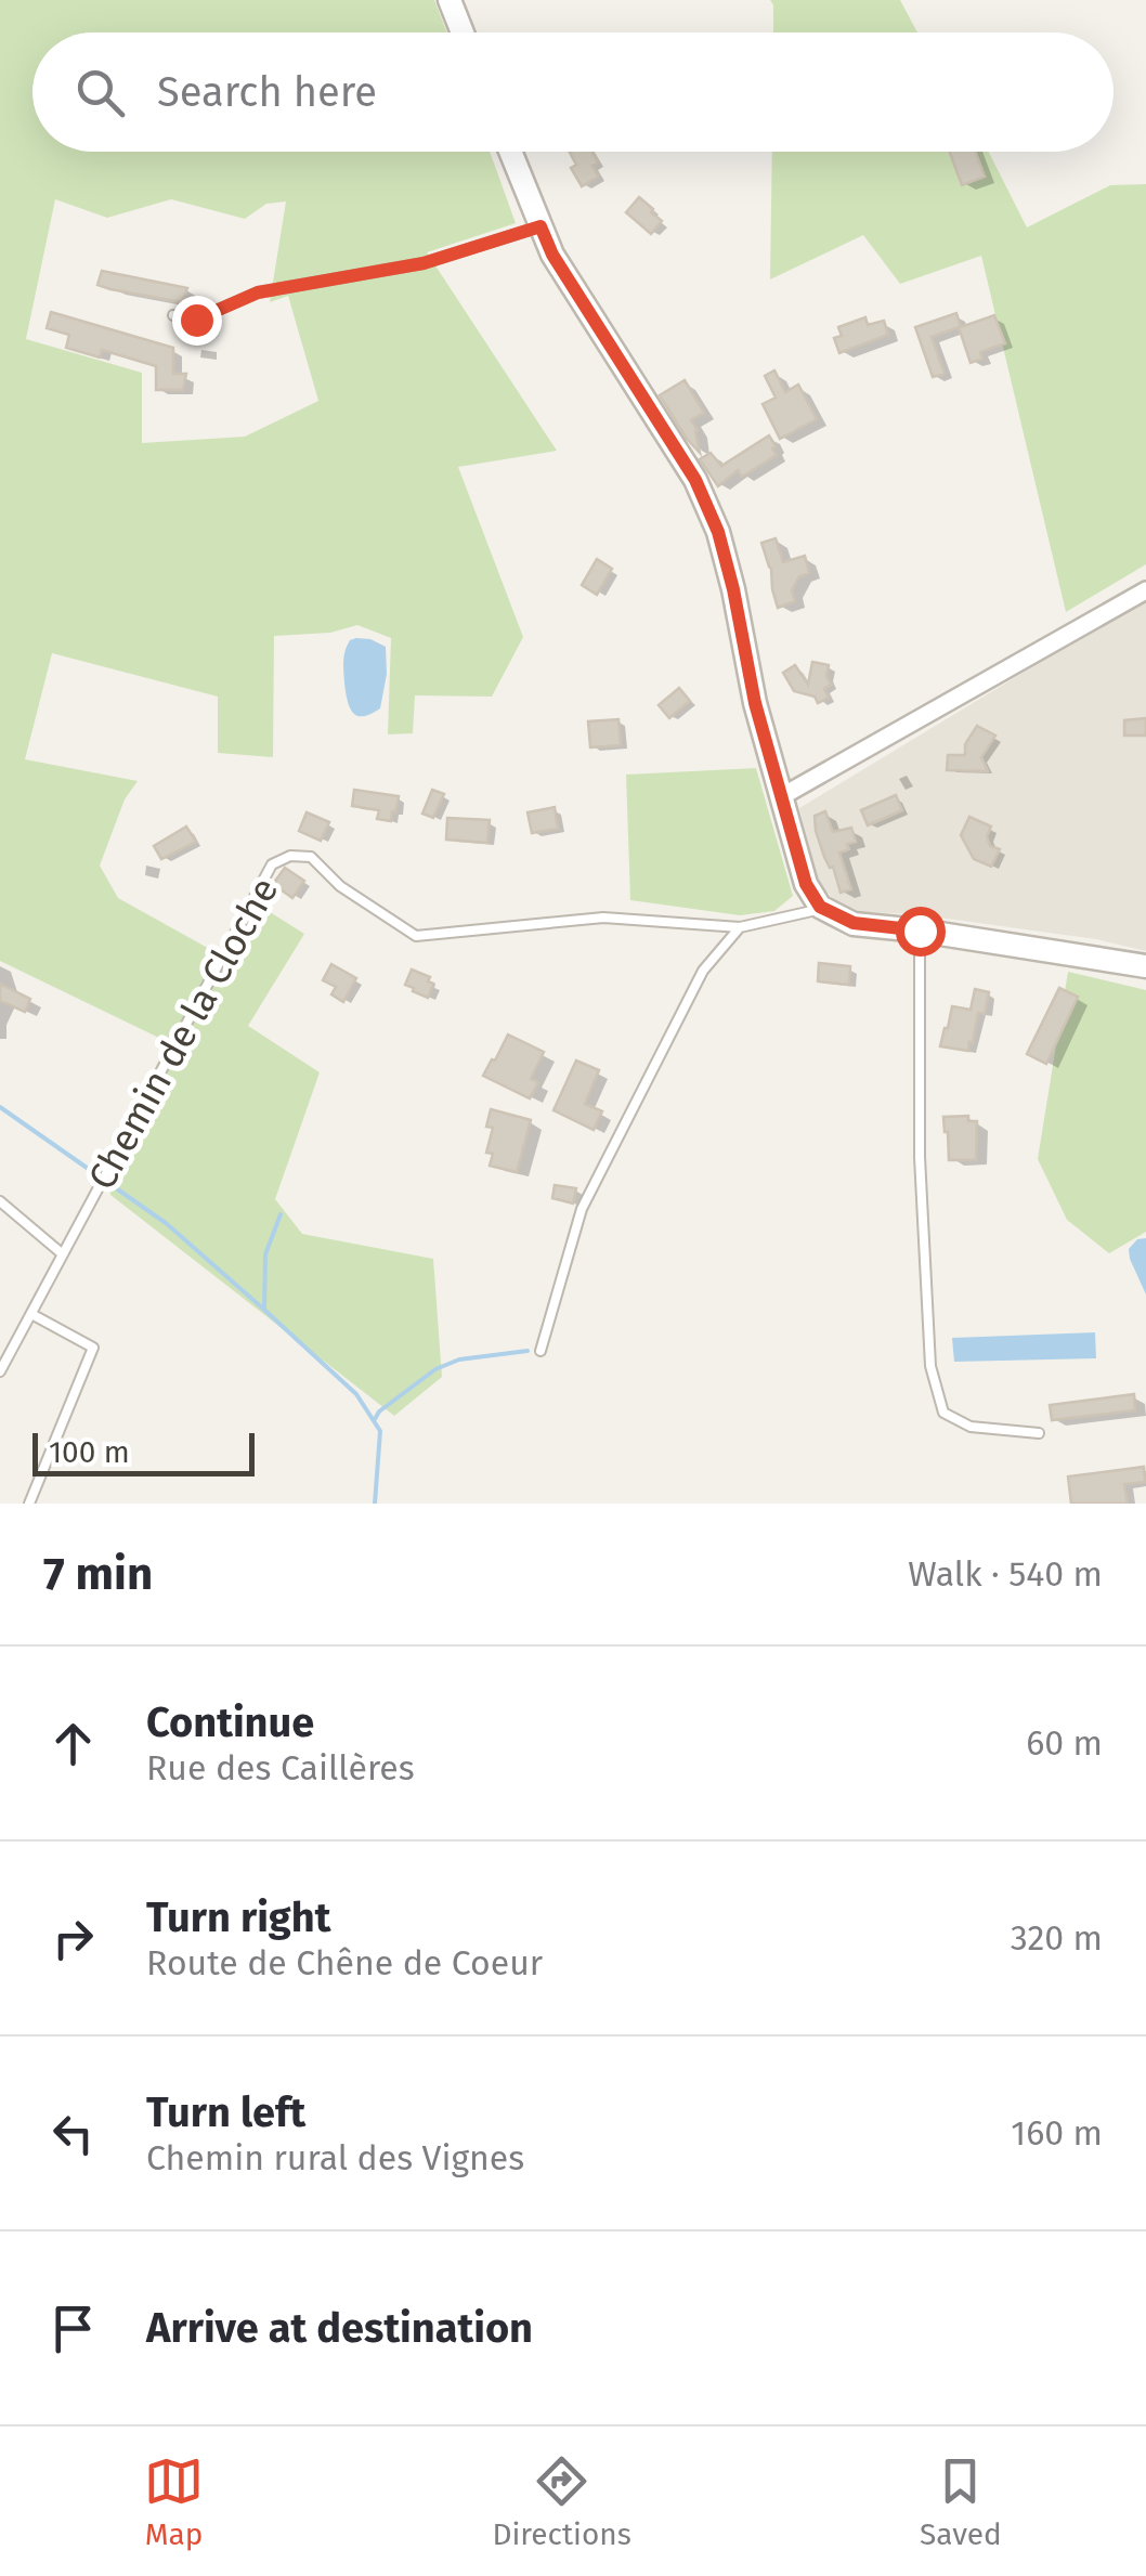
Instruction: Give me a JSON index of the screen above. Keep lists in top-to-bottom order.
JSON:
{
  "streets": {
    "lane": ["Chemin de la Cloche"]
  },
  "scale_bar": "100 m",
  "page": {
    "search": "Search here",
    "scale": "100 m",
    "heading": ["7 min", "Walk · 540 m"],
    "list": [
      ["Continue", "Rue des Caillères", "60 m"],
      ["Turn right", "Route de Chêne de Coeur", "320 m"],
      ["Turn left", "Chemin rural des Vignes", "160 m"],
      "Arrive at destination"
    ],
    "nav": ["Map", "Directions", "Saved"]
  }
}
